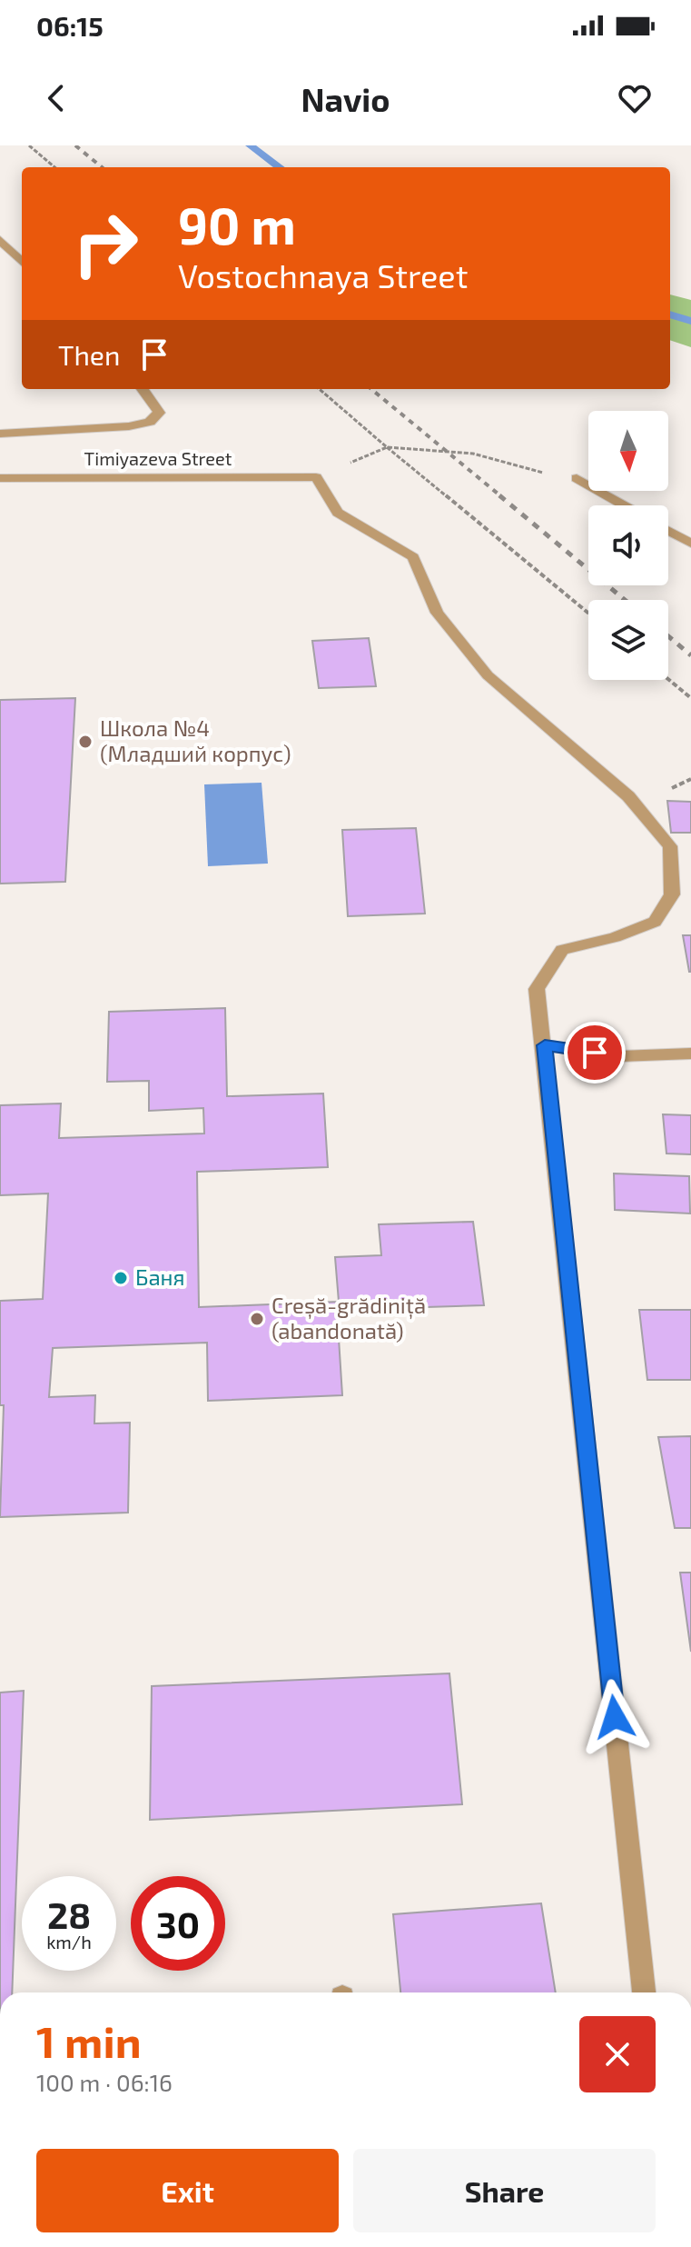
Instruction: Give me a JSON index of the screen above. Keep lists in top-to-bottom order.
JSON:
{
  "streets": {
    "street": ["Timiyazeva Street"]
  },
  "places": ["Школа №4 (Младший корпус)", "Баня", "Creșă-grădiniță (abandonată)"],
  "north": "bottom",
  "page": {
    "status": "06:15",
    "header": "Navio",
    "turn": ["90 m", "Vostochnaya Street"],
    "then": "Then",
    "speed": "28 km/h",
    "limit": "30",
    "heading": ["1 min", "100 m · 06:16"],
    "buttons": ["Exit", "Share"]
  }
}
